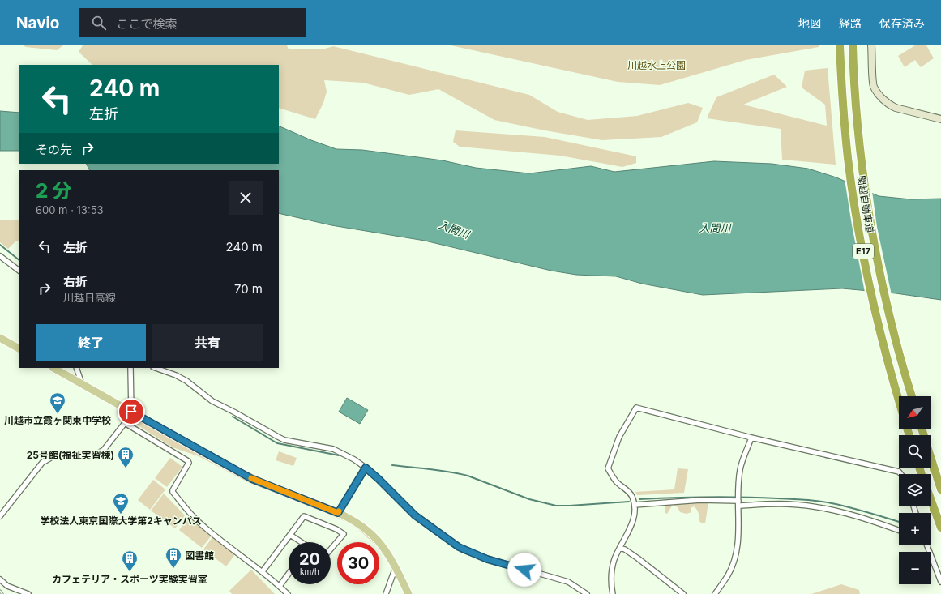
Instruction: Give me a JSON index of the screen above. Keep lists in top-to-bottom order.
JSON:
{
  "streets": {
    "highway": ["関越自動車道", "E17"]
  },
  "water": ["入間川"],
  "parks": ["川越水上公園"],
  "places": {
    "school or university": ["川越市立霞ヶ関東中学校", "学校法人東京国際大学第2キャンパス"],
    "building": ["25号館(福祉実習棟)", "図書館", "カフェテリア・スポーツ実験実習室"]
  },
  "north": "bottom left",
  "page": {
    "header": "Navio",
    "search": "ここで検索",
    "nav": ["地図", "経路", "保存済み"],
    "turn": ["240 m", "左折"],
    "then": "その先",
    "heading": ["2 分", "600 m · 13:53"],
    "list": [
      {
        "name": "左折",
        "value": "240 m"
      },
      {
        "name": "右折",
        "note": "川越日高線",
        "value": "70 m"
      }
    ],
    "buttons": ["終了", "共有"],
    "map_buttons": ["+", "−"],
    "speed": "20 km/h",
    "limit": "30"
  }
}
